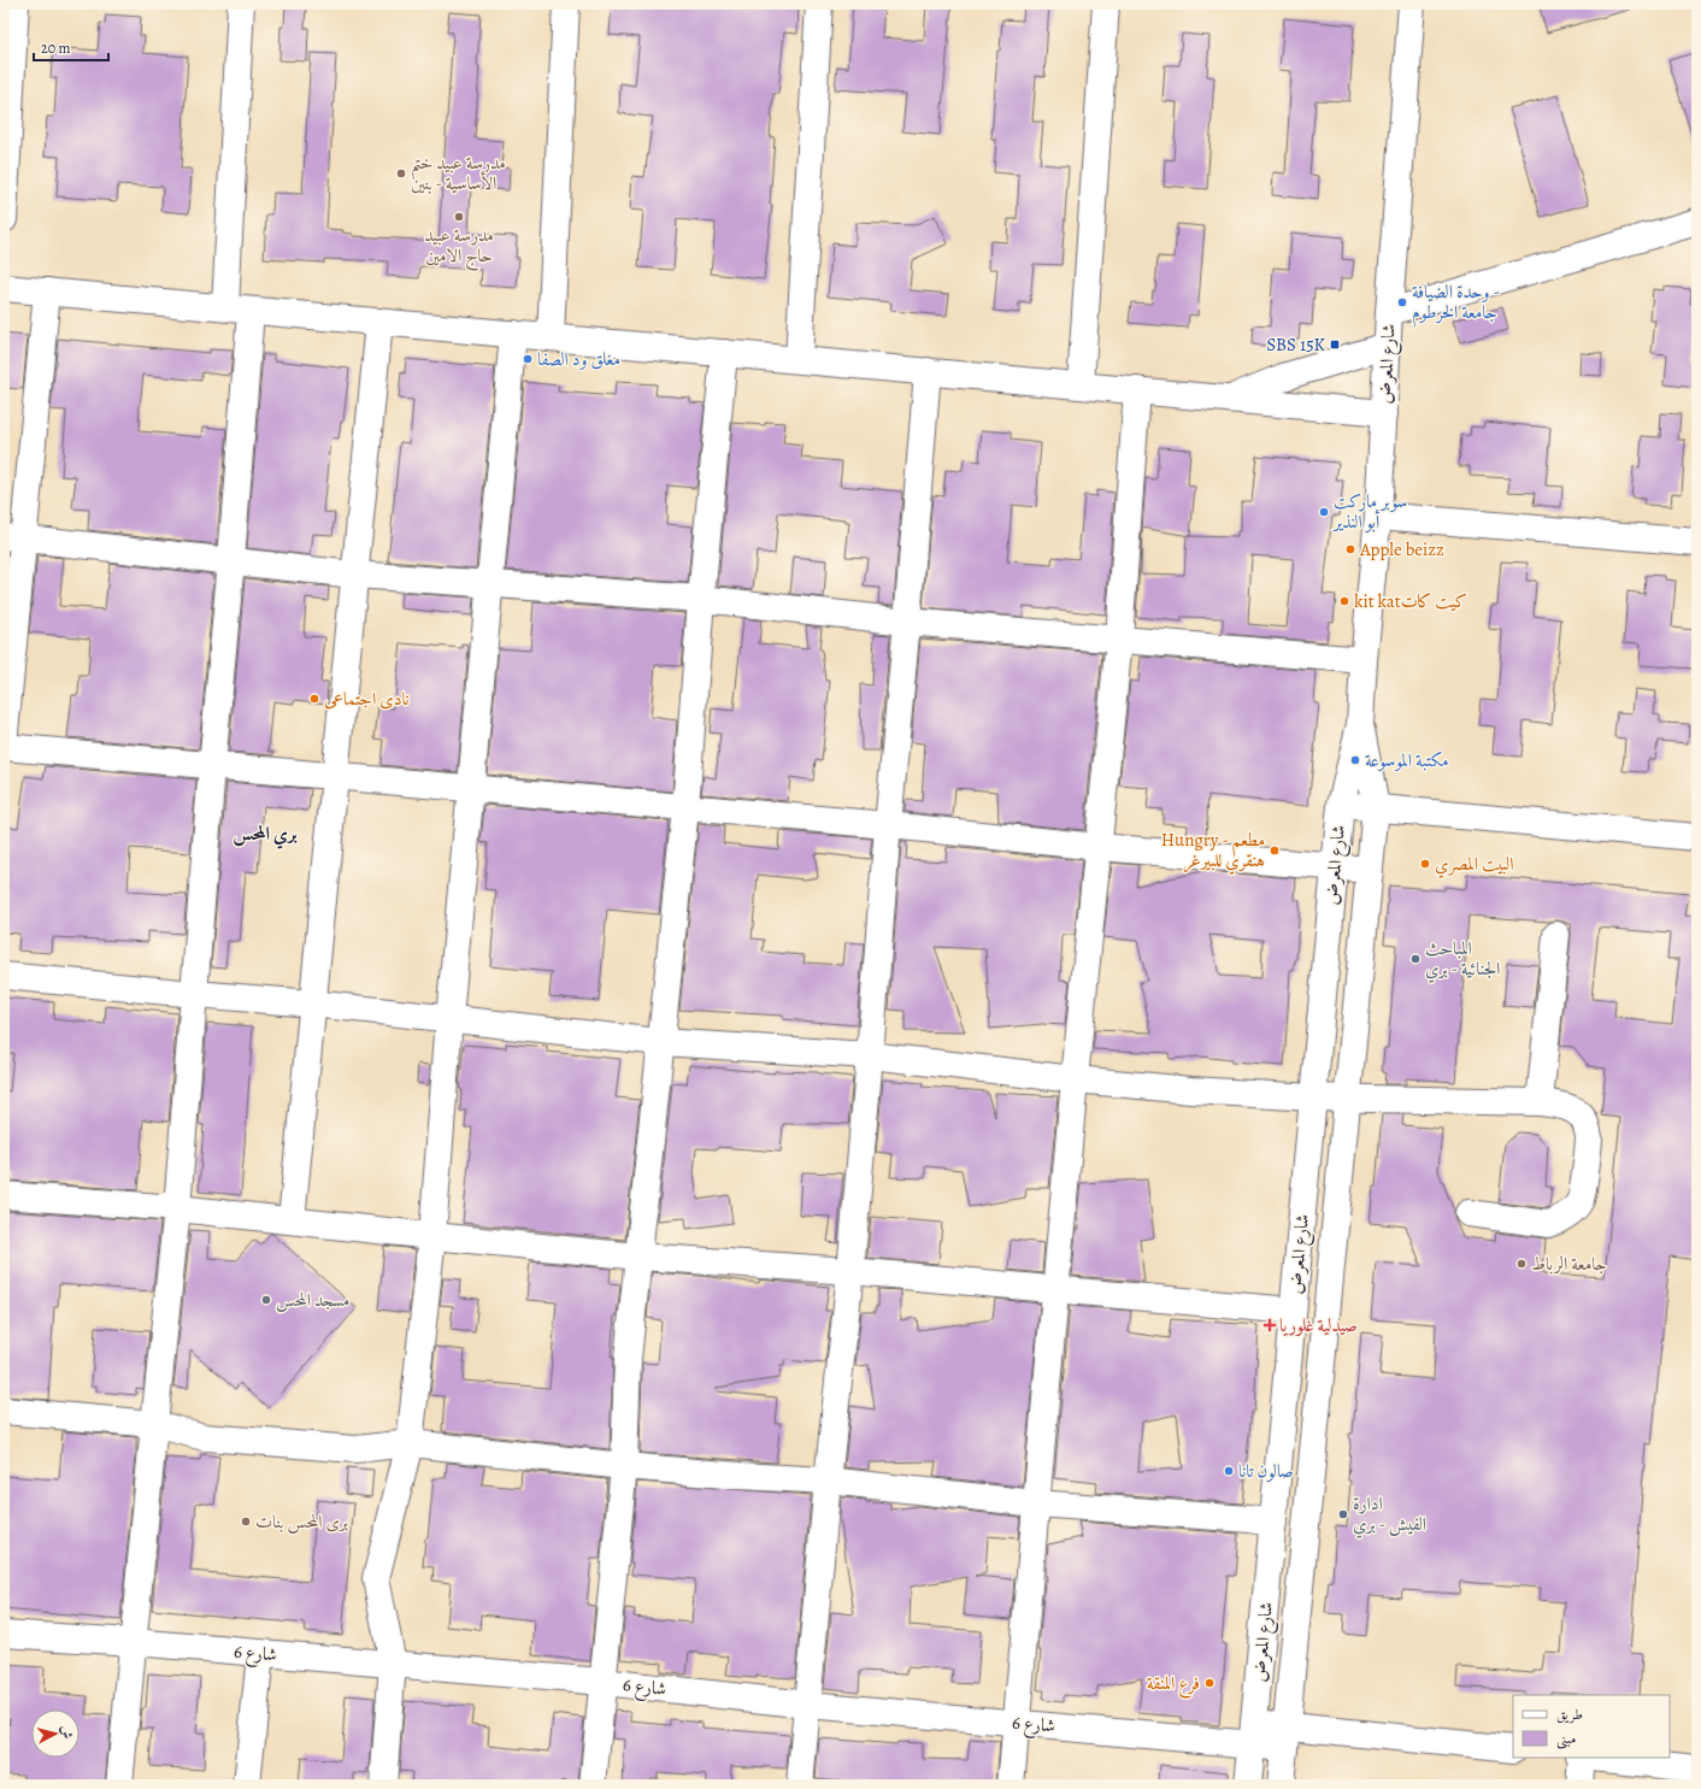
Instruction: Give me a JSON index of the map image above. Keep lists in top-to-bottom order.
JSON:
{
  "streets": {
    "street": ["شارع المعرض", "شارع 6"]
  },
  "crossings": [
    ["شارع المعرض", "شارع 6"]
  ],
  "districts": ["بري المحس"],
  "places": {
    "other": [
      "مدرسة عبيد ختم الأساسية - بنين",
      "مدرسة عبيد حاج الامين",
      "وحدة الضيافة - جامعة الخرطوم",
      "مغلق ود الصفا",
      "سوبر ماركت أبو النذير",
      "Apple beizz",
      "kit katكيت كات",
      "نادى اجتماعى",
      "مكتبة الموسوعة",
      "Hungry - مطعم هنقري للبيرغر",
      "البيت المصري",
      "المباحث الجنائية - بري",
      "جامعة الرباط",
      "مسجد المحس",
      "صالون تانا",
      "ادارة الفيش - بري",
      "برى المحس بنات",
      "فرع المنقة"
    ],
    "transit": ["SBS 15K"],
    "health": ["صيدلية غلوريا"]
  },
  "legend": ["طريق", "مبنى"],
  "scale_bar": "20 m",
  "north": "right"
}
